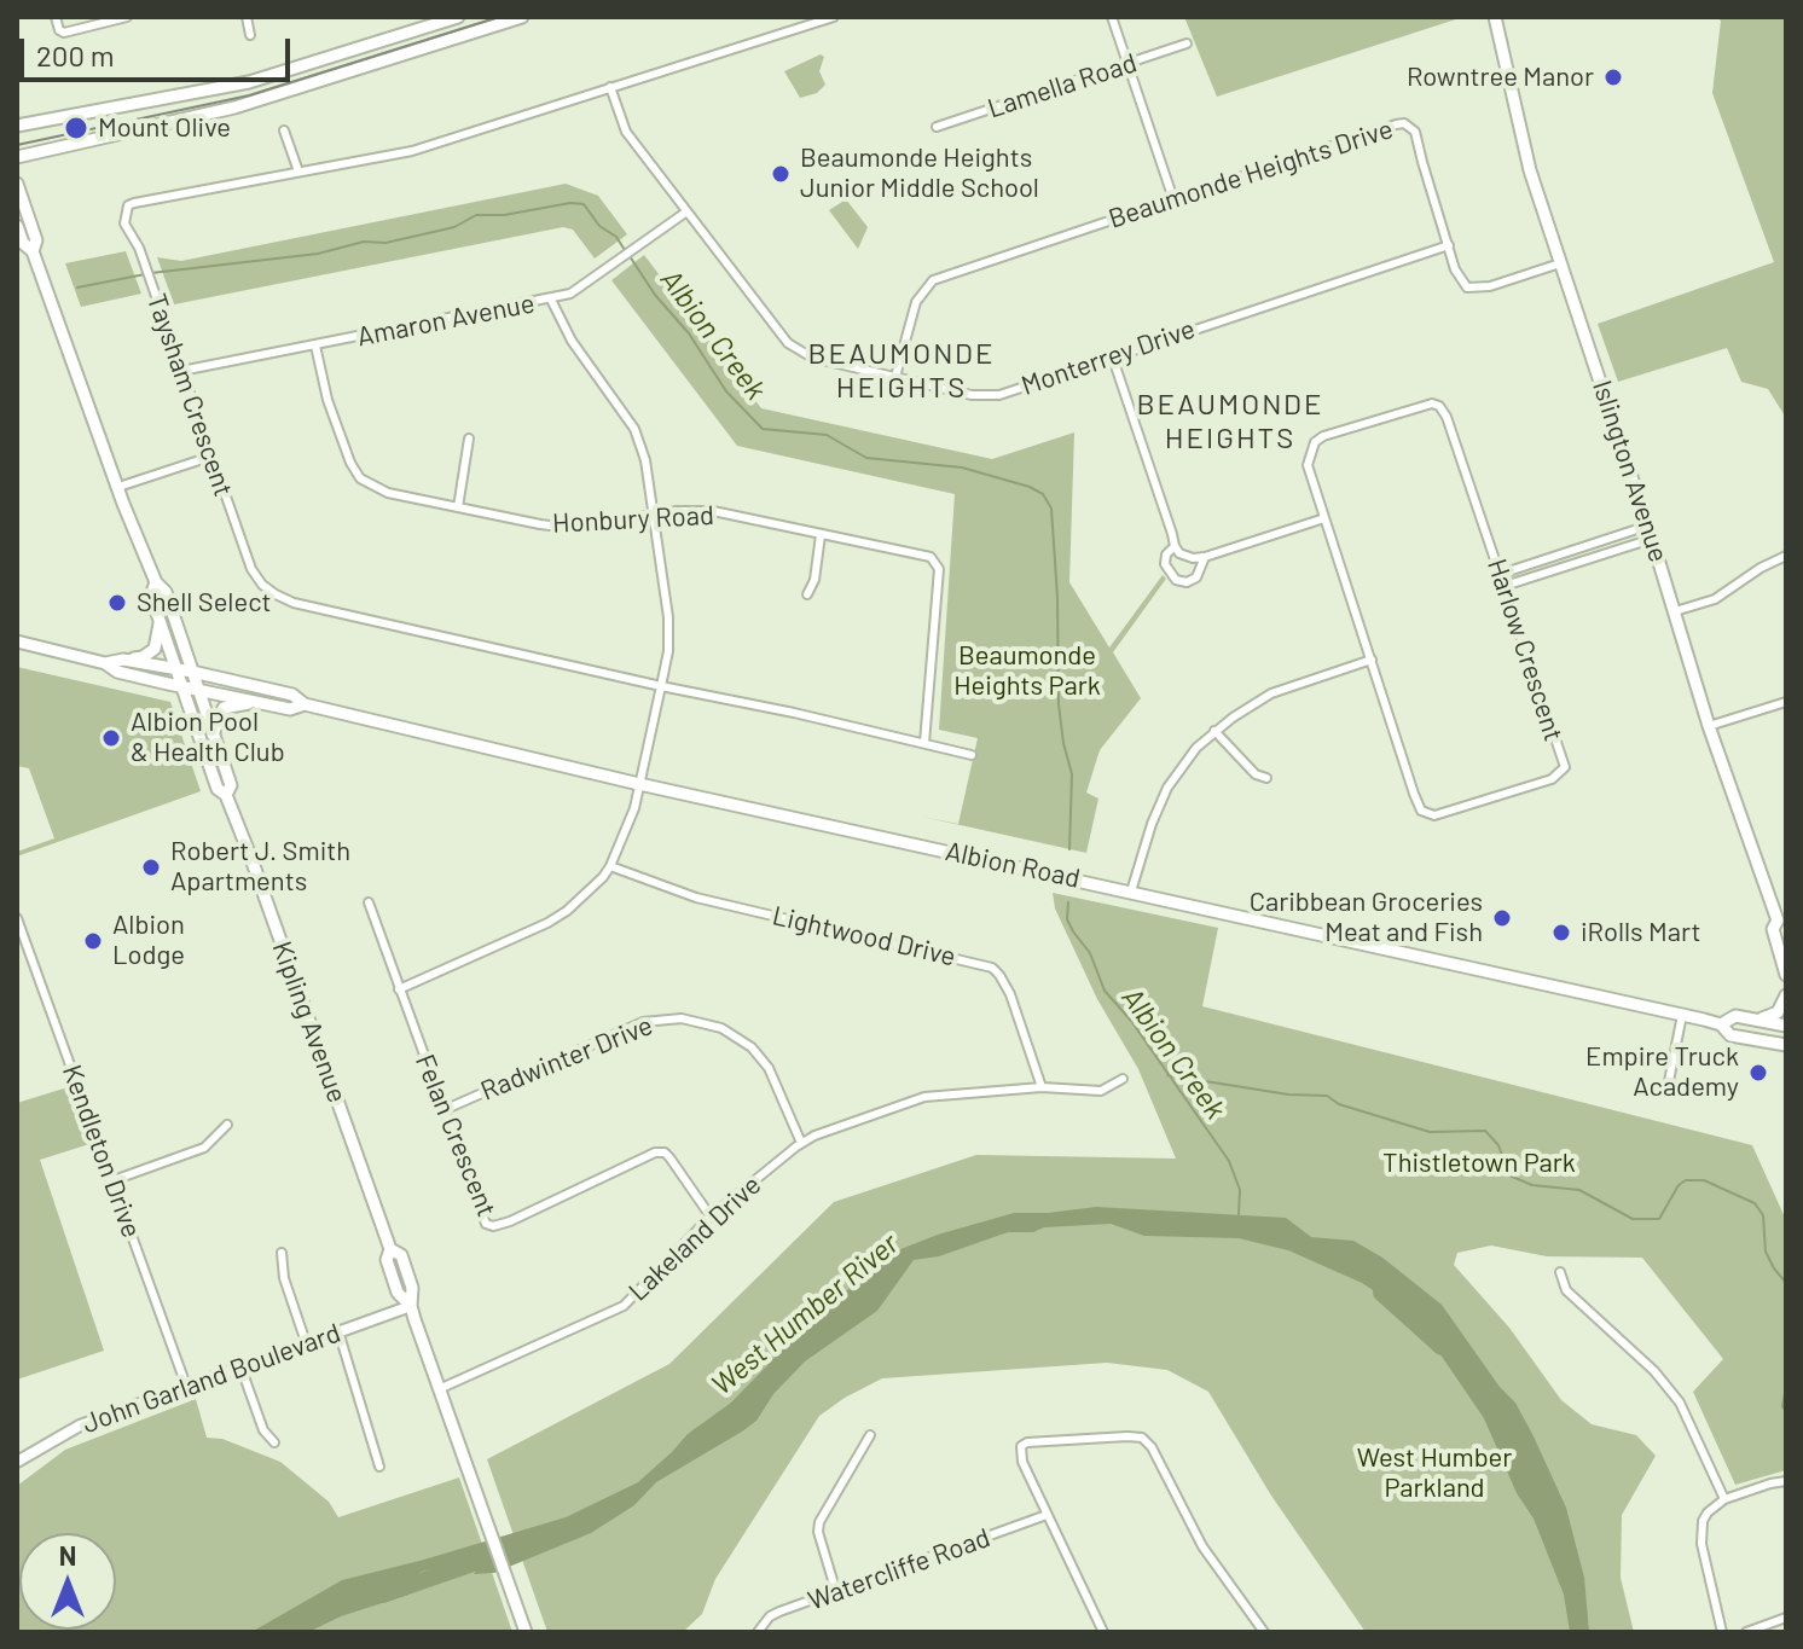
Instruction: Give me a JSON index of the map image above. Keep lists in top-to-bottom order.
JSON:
{
  "streets": {
    "main road": ["Islington Avenue", "Albion Road", "Kipling Avenue"],
    "street": [
      "Lamella Road",
      "Beaumonde Heights Drive",
      "Amaron Avenue",
      "Monterrey Drive",
      "Taysham Crescent",
      "Honbury Road",
      "Harlow Crescent",
      "Lightwood Drive",
      "Radwinter Drive",
      "Felan Crescent",
      "Kendleton Drive",
      "Lakeland Drive",
      "John Garland Boulevard",
      "Watercliffe Road"
    ]
  },
  "crossings": [
    ["Beaumonde Heights Drive", "Monterrey Drive"],
    ["Beaumonde Heights Drive", "Islington Avenue"],
    ["Amaron Avenue", "Monterrey Drive"],
    ["Amaron Avenue", "Taysham Crescent"],
    ["Amaron Avenue", "Honbury Road"],
    ["Monterrey Drive", "Taysham Crescent"],
    ["Taysham Crescent", "Honbury Road"],
    ["Albion Road", "Kipling Avenue"],
    ["Lightwood Drive", "Lakeland Drive"],
    ["Kipling Avenue", "Lakeland Drive"],
    ["Kipling Avenue", "John Garland Boulevard"],
    ["Radwinter Drive", "Felan Crescent"],
    ["Radwinter Drive", "Lakeland Drive"],
    ["Felan Crescent", "Lakeland Drive"],
    ["Kendleton Drive", "John Garland Boulevard"]
  ],
  "districts": ["BEAUMONDE HEIGHTS", "BEAUMONDE HEIGHTS"],
  "water": ["Albion Creek", "West Humber River"],
  "parks": ["Beaumonde Heights Park", "Thistletown Park", "West Humber Parkland"],
  "places": [
    "Rowntree Manor",
    "Mount Olive",
    "Beaumonde Heights Junior Middle School",
    "Shell Select",
    "Albion Pool & Health Club",
    "Robert J. Smith Apartments",
    "Caribbean Groceries Meat and Fish",
    "iRolls Mart",
    "Albion Lodge",
    "Empire Truck Academy"
  ],
  "scale_bar": "200 m",
  "north": "top"
}
